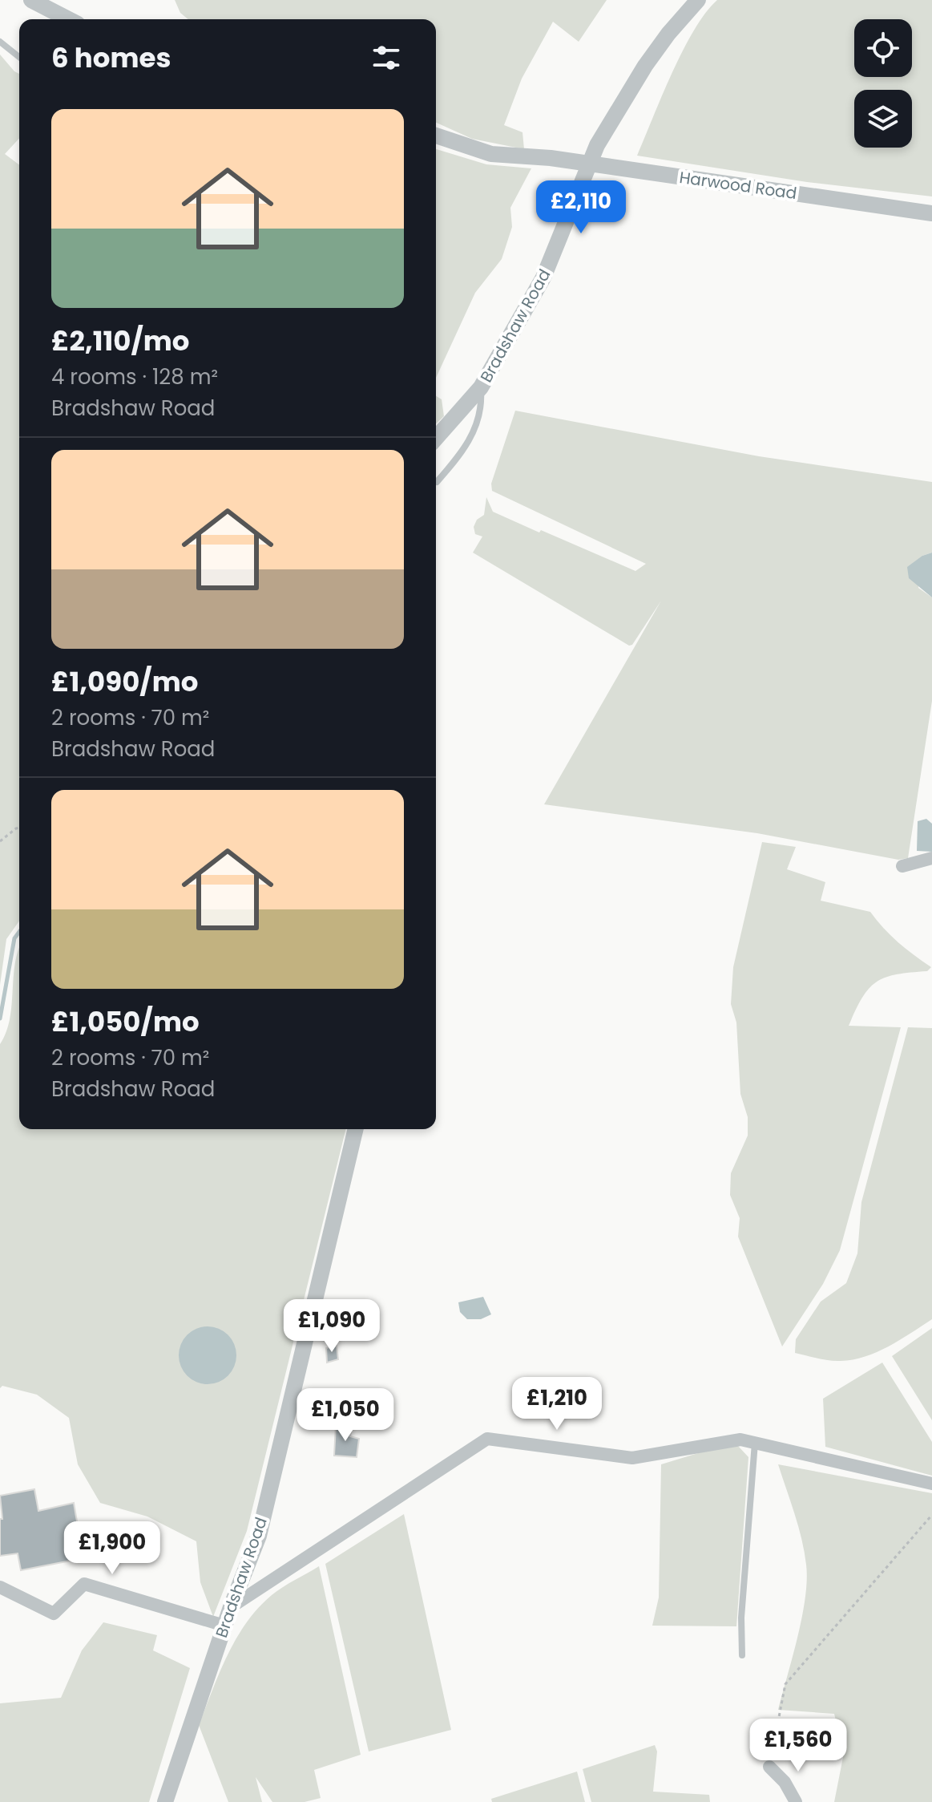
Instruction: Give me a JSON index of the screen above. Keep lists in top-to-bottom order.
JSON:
{
  "streets": {
    "street": ["Harwood Road", "Bradshaw Road"]
  },
  "crossings": [
    ["Harwood Road", "Bradshaw Road"]
  ],
  "page": {
    "heading": "6 homes",
    "list": [
      {
        "name": "£2,110/mo",
        "note": "4 rooms · 128 m² · Bradshaw Road"
      },
      {
        "name": "£1,090/mo",
        "note": "2 rooms · 70 m² · Bradshaw Road"
      },
      {
        "name": "£1,050/mo",
        "note": "2 rooms · 70 m² · Bradshaw Road"
      }
    ],
    "price": [
      "£2,110",
      "£1,090",
      "£1,210",
      "£1,050",
      "£1,900",
      "£1,560"
    ]
  }
}
